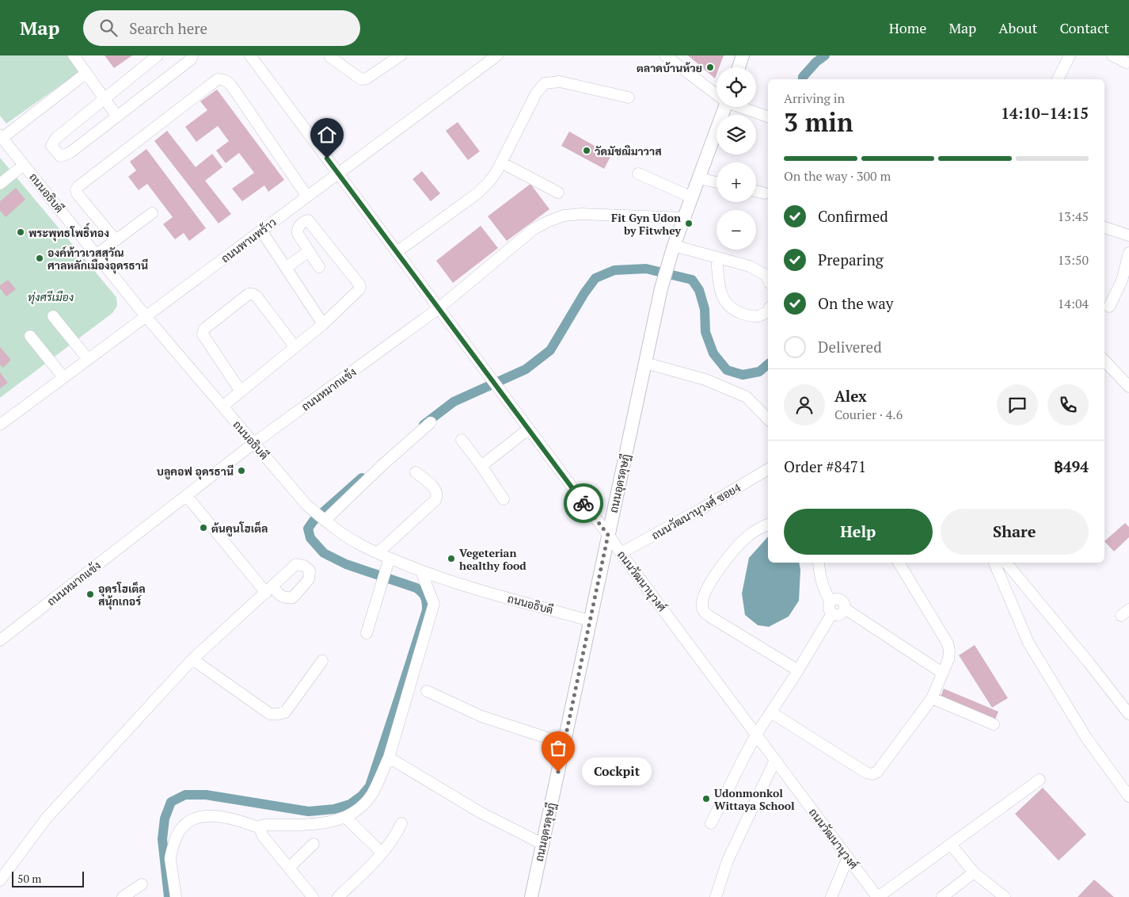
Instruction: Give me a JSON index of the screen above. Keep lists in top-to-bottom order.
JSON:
{
  "streets": {
    "main road": ["ถนนอุดรดุษฎี"],
    "street": [
      "ถนนอธิบดี",
      "ถนนพานพร้าว",
      "ถนนหมากแข้ง",
      "ถนนวัฒนานุวงศ์ ซอย4",
      "ถนนวัฒนานุวงศ์"
    ]
  },
  "crossings": [
    ["ถนนอธิบดี", "ถนนพานพร้าว"],
    ["ถนนอธิบดี", "ถนนหมากแข้ง"],
    ["ถนนอธิบดี", "ถนนอุดรดุษฎี"],
    ["ถนนพานพร้าว", "ถนนวัฒนานุวงศ์"],
    ["ถนนหมากแข้ง", "ถนนอุดรดุษฎี"],
    ["ถนนหมากแข้ง", "ถนนวัฒนานุวงศ์"],
    ["ถนนอุดรดุษฎี", "ถนนวัฒนานุวงศ์"],
    ["ถนนวัฒนานุวงศ์ ซอย4", "ถนนวัฒนานุวงศ์"]
  ],
  "parks": ["ทุ่งศรีเมือง"],
  "places": [
    "ตลาดบ้านห้วย",
    "วัดมัชฌิมาวาส",
    "Fit Gyn Udon by Fitwhey",
    "พระพุทธโพธิ์ทอง",
    "องค์ท้าวเวสสุวัณ ศาลหลักเมืองอุดรธานี",
    "บลูคอฟ อุดรธานี",
    "ต้นคูนโฮเต็ล",
    "Vegeterian healthy food",
    "อุดรโฮเต็ล สนุ้กเกอร์",
    "Cockpit",
    "Udonmonkol Wittaya School"
  ],
  "scale_bar": "50 m",
  "page": {
    "header": "Map",
    "search": "Search here",
    "nav": [
      "Home",
      "Map",
      "About",
      "Contact"
    ],
    "map_buttons": ["+", "−"],
    "heading": ["3 min", "Arriving in", "14:10–14:15"],
    "panel": [
      "Alex",
      "Courier · 4.6",
      "Order #8471",
      "฿494"
    ],
    "bar": "On the way · 300 m",
    "list": [
      ["Confirmed", "13:45"],
      ["Preparing", "13:50"],
      ["On the way", "14:04"],
      "Delivered"
    ],
    "buttons": ["Help", "Share"],
    "bubble": "Cockpit",
    "scale": "50 m"
  }
}
